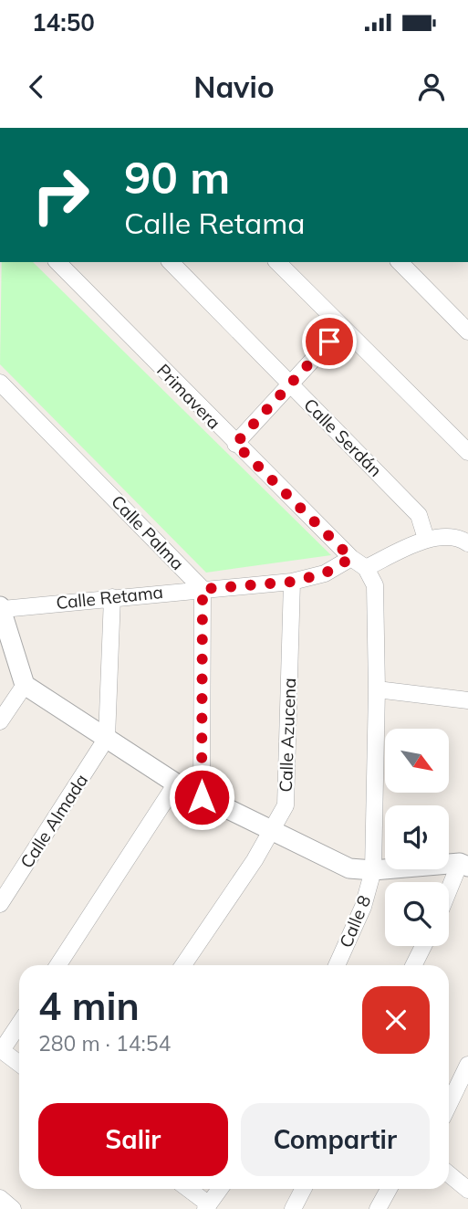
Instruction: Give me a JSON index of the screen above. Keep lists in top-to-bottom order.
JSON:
{
  "streets": {
    "street": [
      "Primavera",
      "Calle Serdán",
      "Calle Palma",
      "Calle Retama",
      "Calle Azucena",
      "Calle Almada",
      "Calle 8"
    ]
  },
  "crossings": [
    ["Primavera", "Calle Retama"],
    ["Calle Palma", "Calle Retama"],
    ["Calle Retama", "Calle Azucena"]
  ],
  "north": "bottom right",
  "page": {
    "status": "14:50",
    "header": "Navio",
    "turn": ["90 m", "Calle Retama"],
    "heading": ["4 min", "280 m · 14:54"],
    "buttons": ["Salir", "Compartir"]
  }
}
